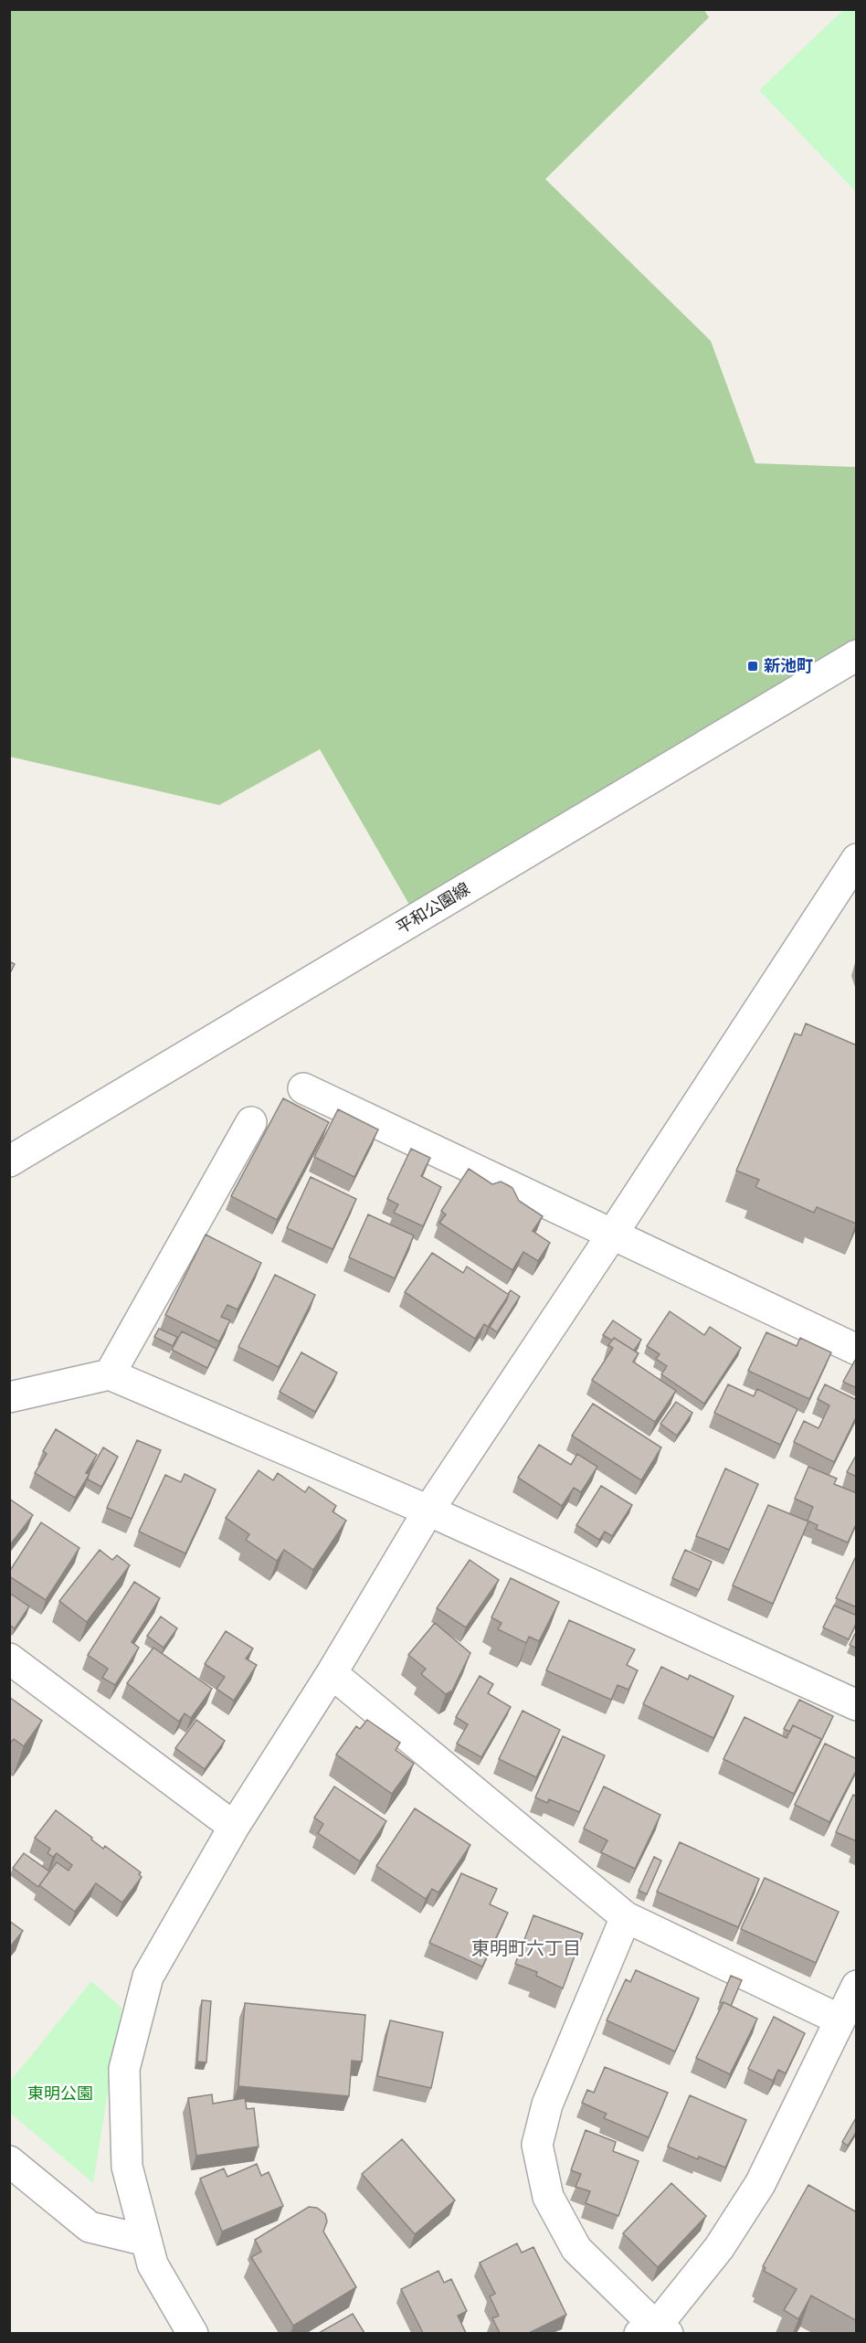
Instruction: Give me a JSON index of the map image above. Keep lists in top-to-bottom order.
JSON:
{
  "streets": {
    "street": ["平和公園線"]
  },
  "districts": ["東明町六丁目"],
  "parks": ["東明公園"],
  "places": {
    "transit": ["新池町"]
  }
}
